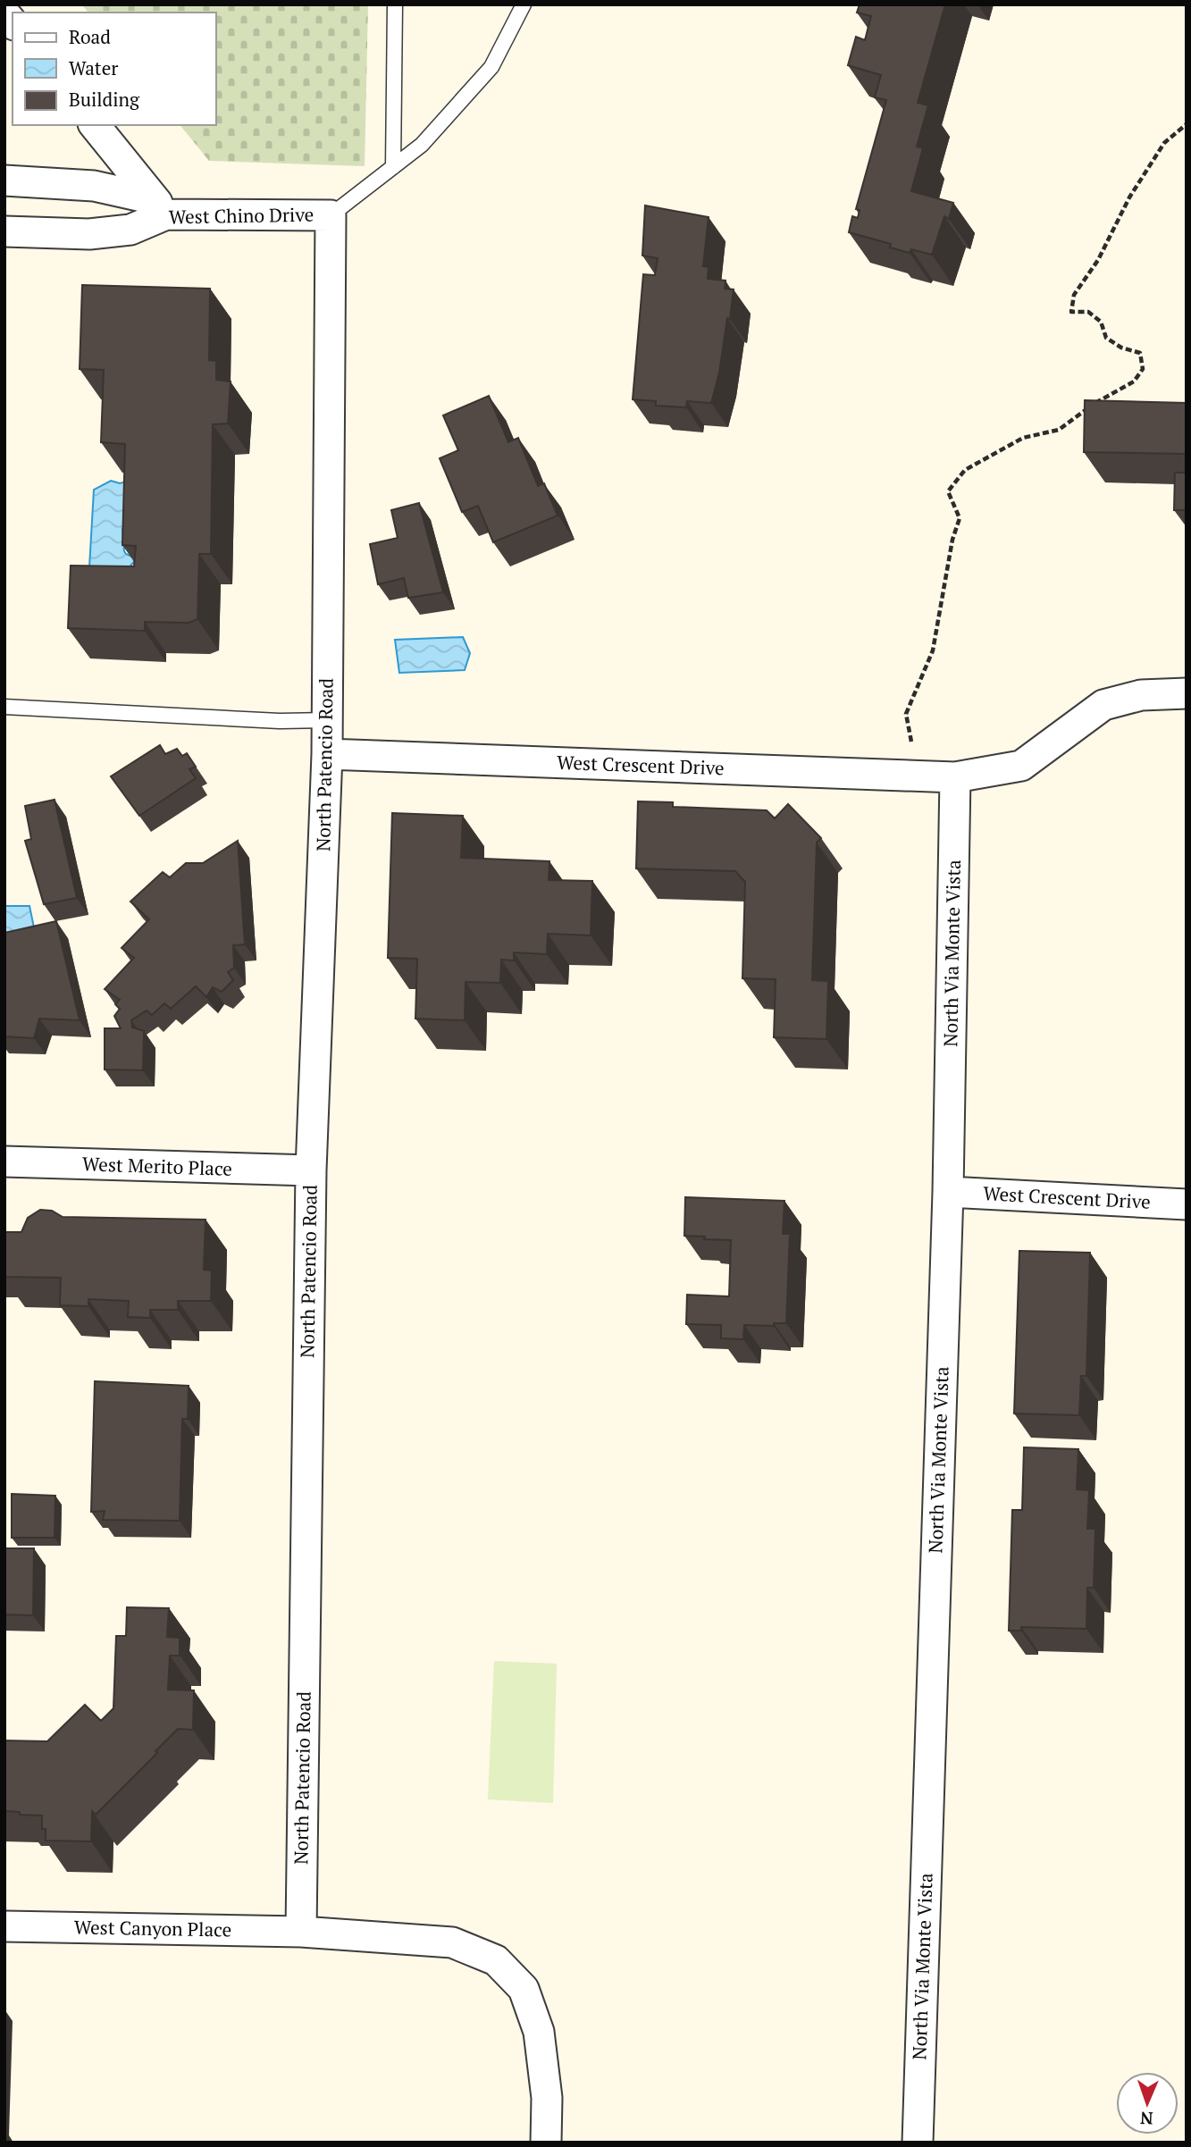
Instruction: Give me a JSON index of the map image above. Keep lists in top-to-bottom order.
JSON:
{
  "streets": {
    "street": [
      "West Chino Drive",
      "North Patencio Road",
      "West Crescent Drive",
      "North Via Monte Vista",
      "West Merito Place",
      "West Canyon Place"
    ]
  },
  "crossings": [
    ["West Chino Drive", "North Patencio Road"],
    ["North Patencio Road", "West Crescent Drive"],
    ["North Patencio Road", "West Merito Place"],
    ["North Patencio Road", "West Canyon Place"],
    ["West Crescent Drive", "North Via Monte Vista"]
  ],
  "legend": ["Road", "Water", "Building"],
  "north": "bottom"
}
